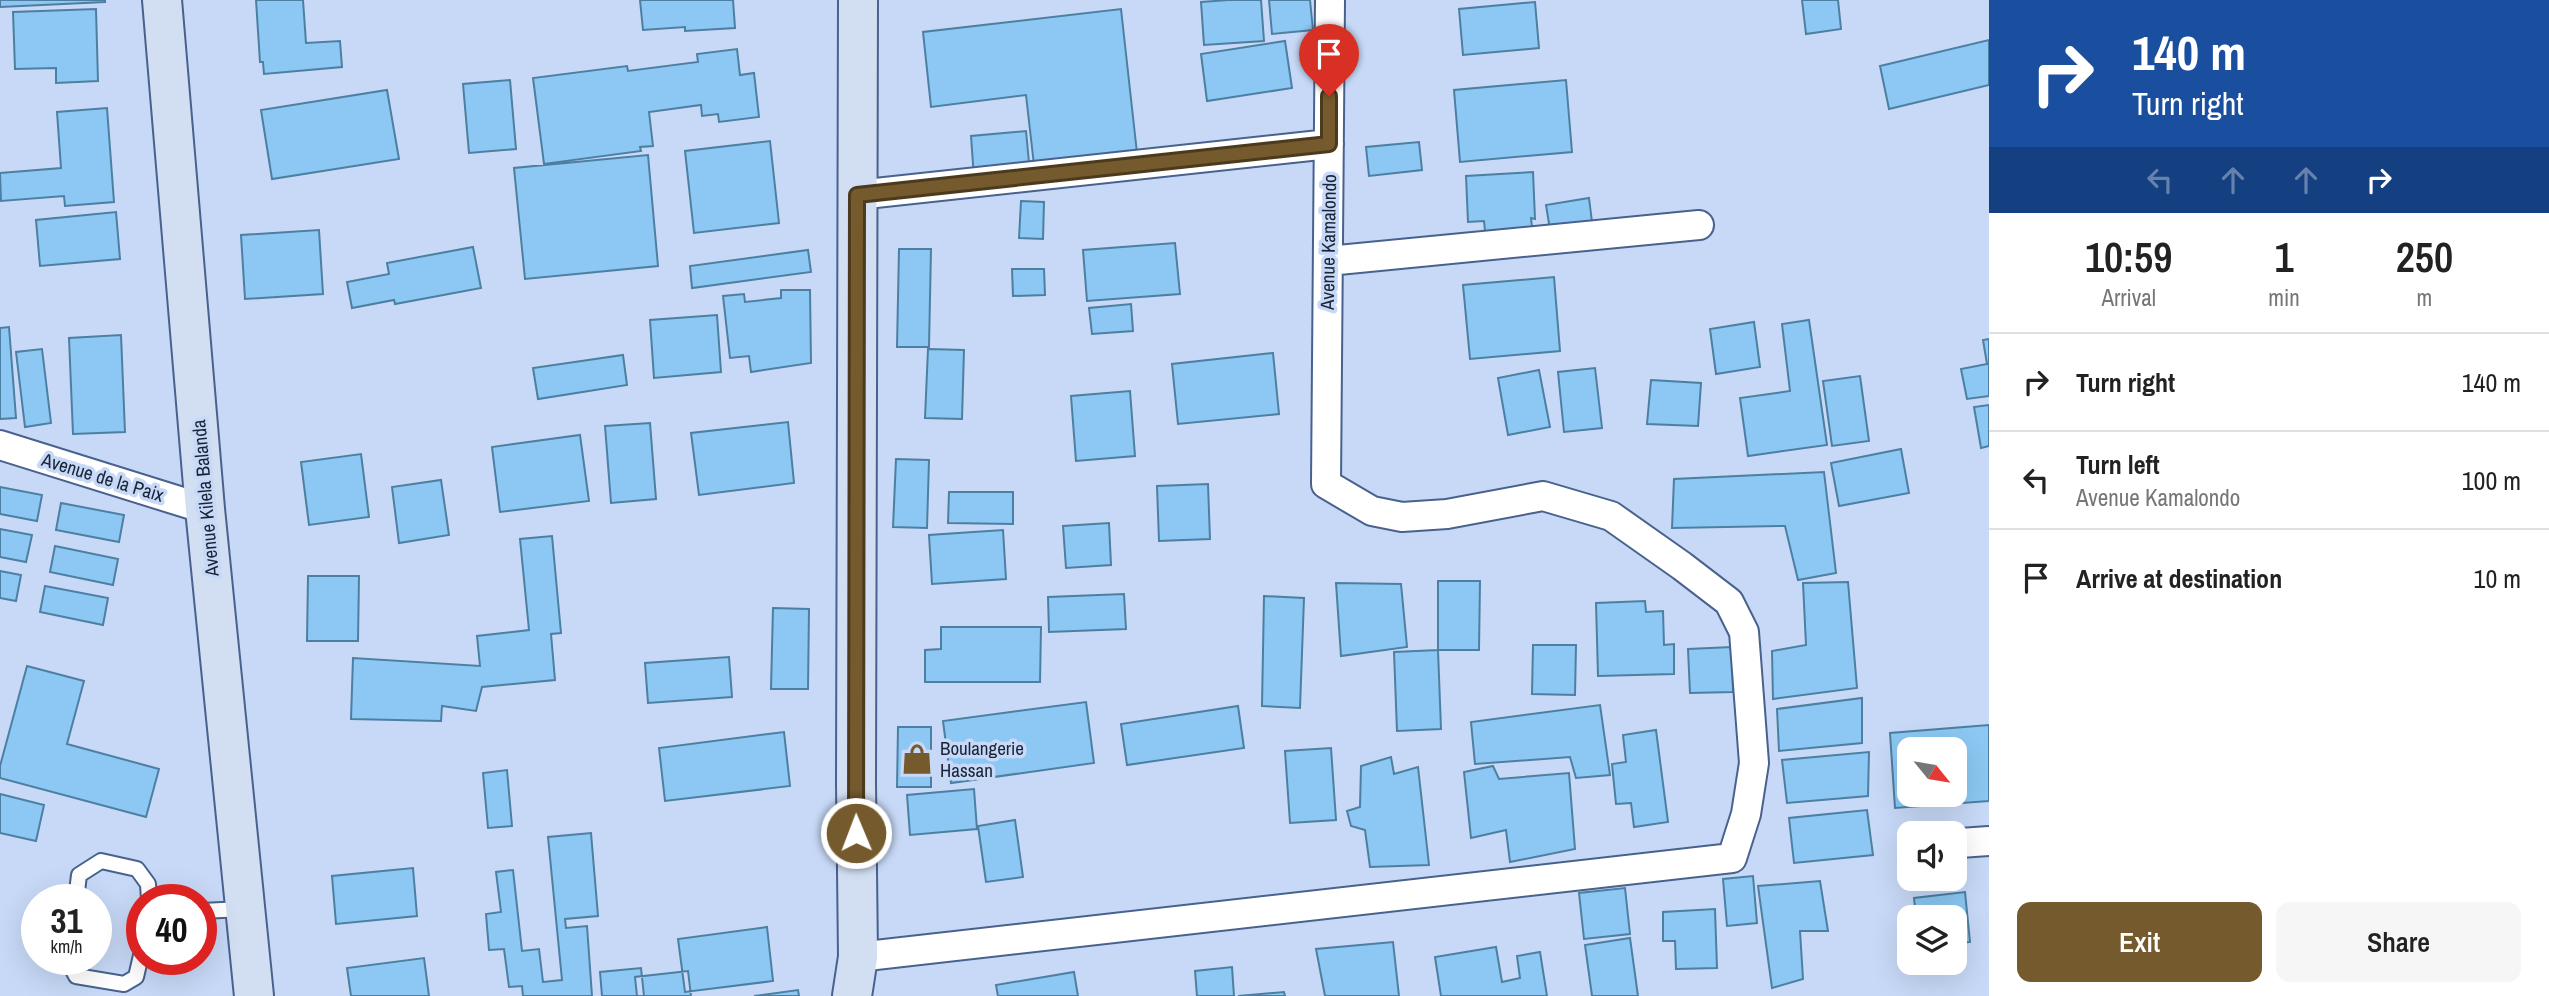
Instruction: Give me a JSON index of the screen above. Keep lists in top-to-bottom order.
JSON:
{
  "streets": {
    "main road": ["Avenue Kilela Balanda"],
    "street": ["Avenue Kamalondo", "Avenue de la Paix"]
  },
  "crossings": [
    ["Avenue de la Paix", "Avenue Kilela Balanda"]
  ],
  "places": {
    "shop": ["Boulangerie Hassan"]
  },
  "north": "bottom right",
  "page": {
    "turn": ["140 m", "Turn right"],
    "eta": [
      "10:59",
      "Arrival",
      "1",
      "min",
      "250",
      "m"
    ],
    "list": [
      {
        "name": "Turn right",
        "value": "140 m"
      },
      {
        "name": "Turn left",
        "note": "Avenue Kamalondo",
        "value": "100 m"
      },
      {
        "name": "Arrive at destination",
        "value": "10 m"
      }
    ],
    "speed": "31 km/h",
    "limit": "40",
    "buttons": ["Exit", "Share"]
  }
}
